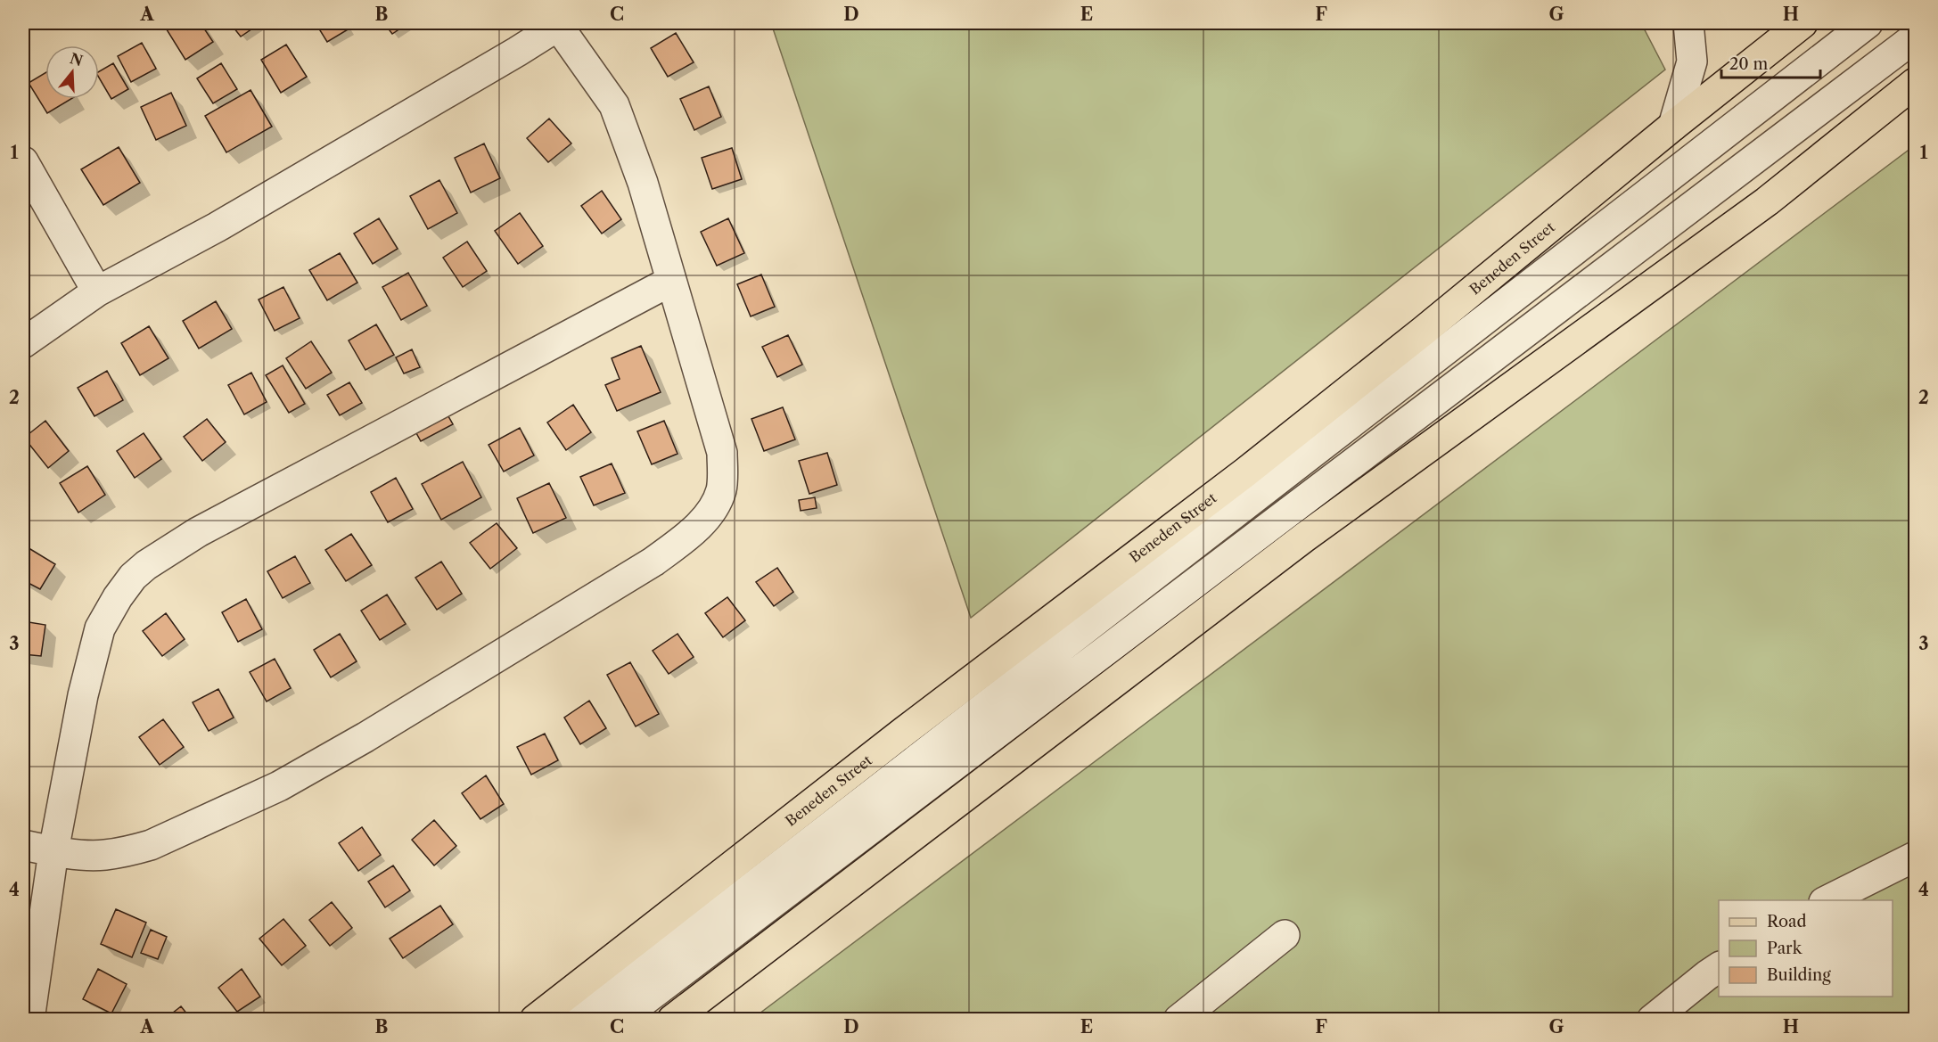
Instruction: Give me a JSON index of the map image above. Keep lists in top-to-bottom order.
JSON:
{
  "streets": {
    "main road": ["Beneden Street"]
  },
  "legend": ["Road", "Park", "Building"],
  "scale_bar": "20 m",
  "north": "top",
  "grid": {
    "columns": [
      "A",
      "B",
      "C",
      "D",
      "E",
      "F",
      "G",
      "H"
    ],
    "rows": [
      "1",
      "2",
      "3",
      "4"
    ]
  }
}
